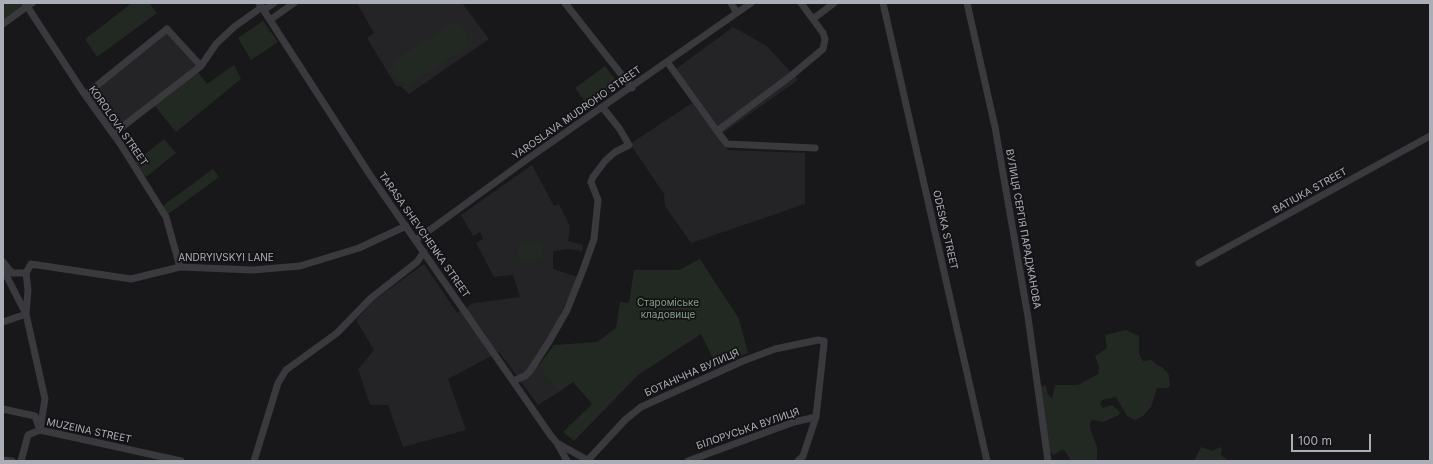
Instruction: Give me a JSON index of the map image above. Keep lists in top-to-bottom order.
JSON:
{
  "streets": {
    "street": [
      "YAROSLAVA MUDROHO STREET",
      "KOROLOVA STREET",
      "BATIUKA STREET",
      "ВУЛИЦЯ СЕРГІЯ ПАРАДЖАНОВА",
      "ODESKA STREET",
      "TARASA SHEVCHENKA STREET",
      "ANDRYIVSKYI LANE",
      "БОТАНІЧНА ВУЛИЦЯ",
      "БІЛОРУСЬКА ВУЛИЦЯ",
      "MUZEINA STREET"
    ]
  },
  "crossings": [
    ["YAROSLAVA MUDROHO STREET", "TARASA SHEVCHENKA STREET"],
    ["KOROLOVA STREET", "ANDRYIVSKYI LANE"],
    ["TARASA SHEVCHENKA STREET", "ANDRYIVSKYI LANE"],
    ["TARASA SHEVCHENKA STREET", "БОТАНІЧНА ВУЛИЦЯ"],
    ["БОТАНІЧНА ВУЛИЦЯ", "БІЛОРУСЬКА ВУЛИЦЯ"]
  ],
  "parks": ["Староміське кладовище"],
  "scale_bar": "100 m"
}
